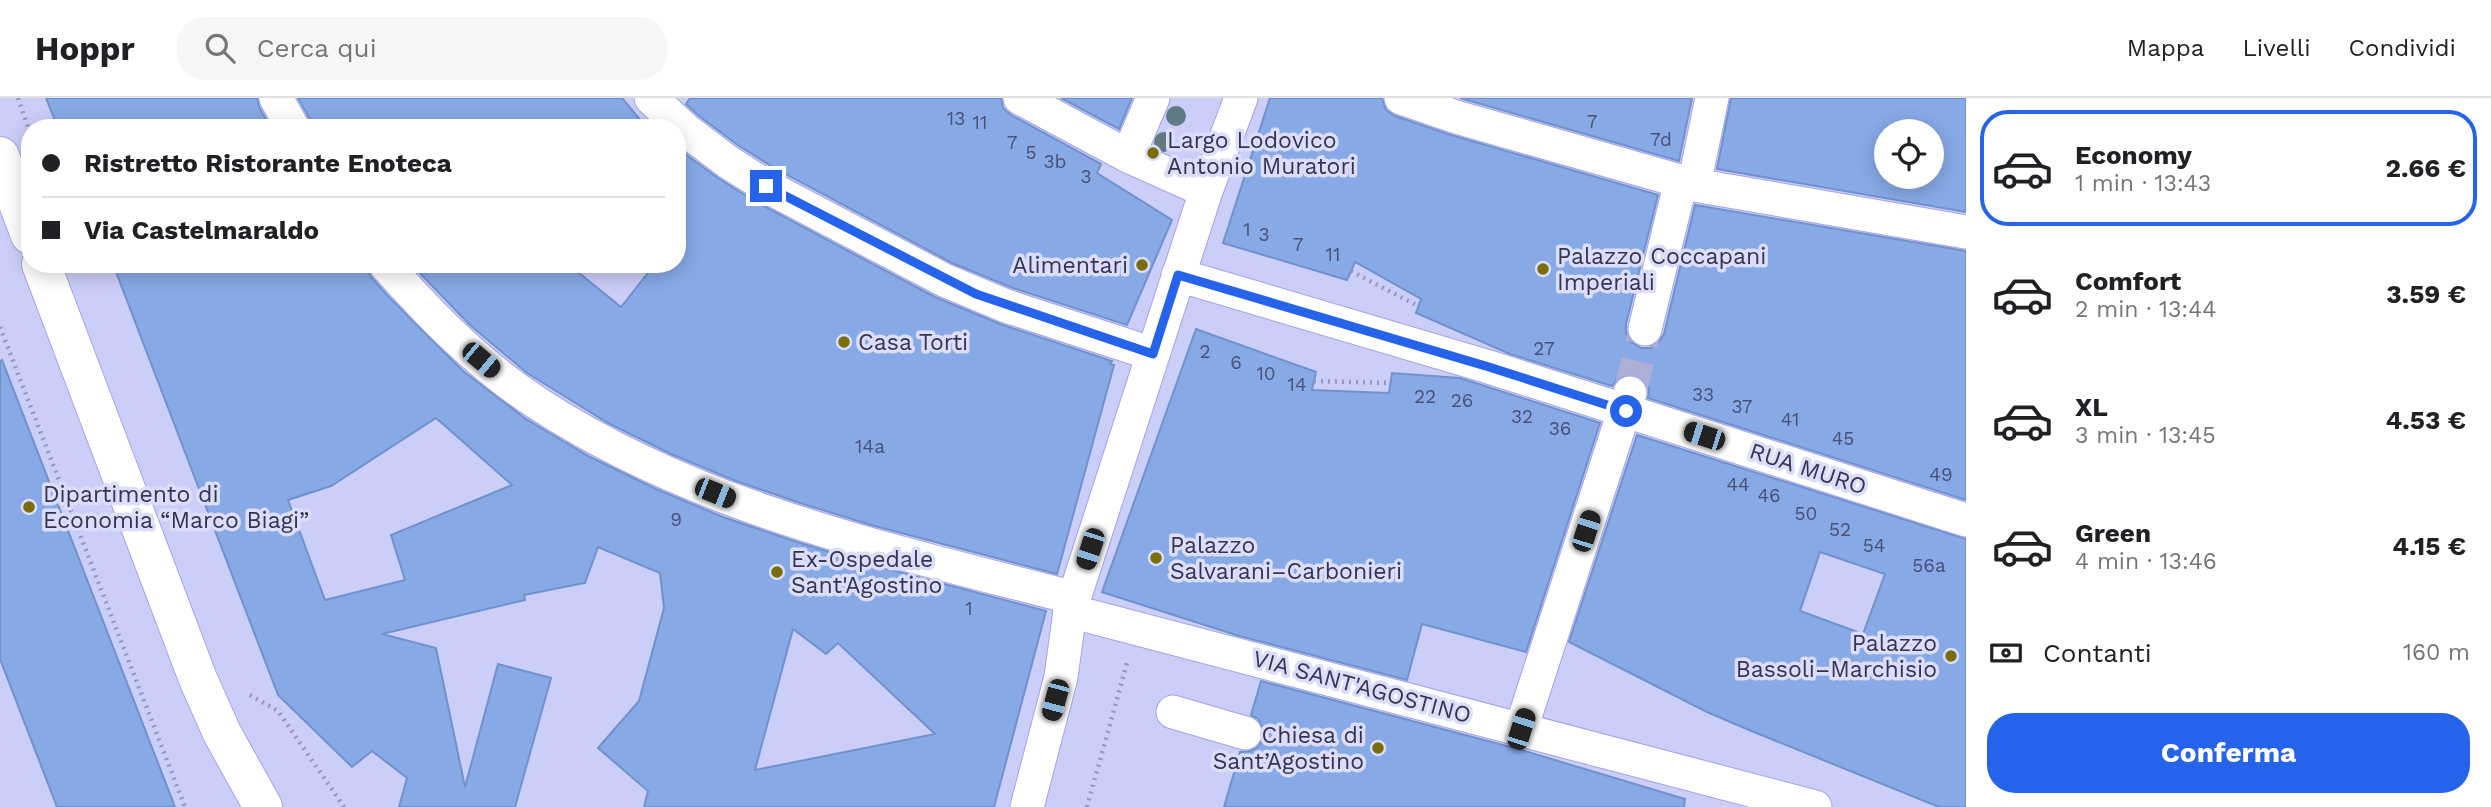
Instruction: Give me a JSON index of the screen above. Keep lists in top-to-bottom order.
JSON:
{
  "streets": {
    "street": ["RUA MURO", "VIA SANT'AGOSTINO"]
  },
  "places": [
    "Largo Lodovico Antonio Muratori",
    "Alimentari",
    "Palazzo Coccapani Imperiali",
    "Casa Torti",
    "Dipartimento di Economia “Marco Biagi”",
    "Palazzo Salvarani–Carbonieri",
    "Ex-Ospedale Sant'Agostino",
    "Palazzo Bassoli–Marchisio",
    "Chiesa di Sant’Agostino"
  ],
  "house_numbers": [
    "13",
    "7",
    "11",
    "7d",
    "7",
    "5",
    "3b",
    "3",
    "1",
    "3",
    "7",
    "11",
    "27",
    "2",
    "6",
    "10",
    "14",
    "33",
    "22",
    "26",
    "37",
    "32",
    "41",
    "36",
    "45",
    "14a",
    "49",
    "44",
    "46",
    "50",
    "9",
    "52",
    "54",
    "56a",
    "1"
  ],
  "page": {
    "header": "Hoppr",
    "search": "Cerca qui",
    "nav": ["Mappa", "Livelli", "Condividi"],
    "list": [
      {
        "name": "Economy",
        "note": "1 min · 13:43",
        "value": "2.66 €"
      },
      {
        "name": "Comfort",
        "note": "2 min · 13:44",
        "value": "3.59 €"
      },
      {
        "name": "XL",
        "note": "3 min · 13:45",
        "value": "4.53 €"
      },
      {
        "name": "Green",
        "note": "4 min · 13:46",
        "value": "4.15 €"
      }
    ],
    "banner": ["Ristretto Ristorante Enoteca", "Via Castelmaraldo"],
    "pay": ["Contanti", "160 m"],
    "buttons": "Conferma"
  }
}
